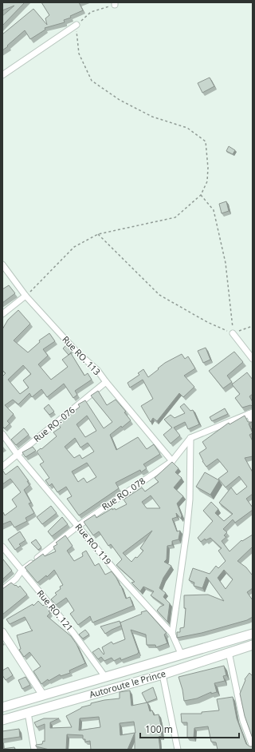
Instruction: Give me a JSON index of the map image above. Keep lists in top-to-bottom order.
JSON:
{
  "streets": {
    "main road": ["Autoroute le Prince"],
    "street": [
      "Rue RO. 113",
      "Rue RO. 076",
      "Rue RO. 078",
      "Rue RO. 119",
      "Rue RO. 121"
    ]
  },
  "crossings": [
    ["Rue RO. 113", "Rue RO. 076"],
    ["Rue RO. 113", "Rue RO. 078"],
    ["Rue RO. 076", "Rue RO. 119"],
    ["Rue RO. 078", "Rue RO. 119"],
    ["Rue RO. 078", "Rue RO. 121"],
    ["Rue RO. 119", "Autoroute le Prince"],
    ["Rue RO. 121", "Autoroute le Prince"]
  ],
  "scale_bar": "100 m"
}
